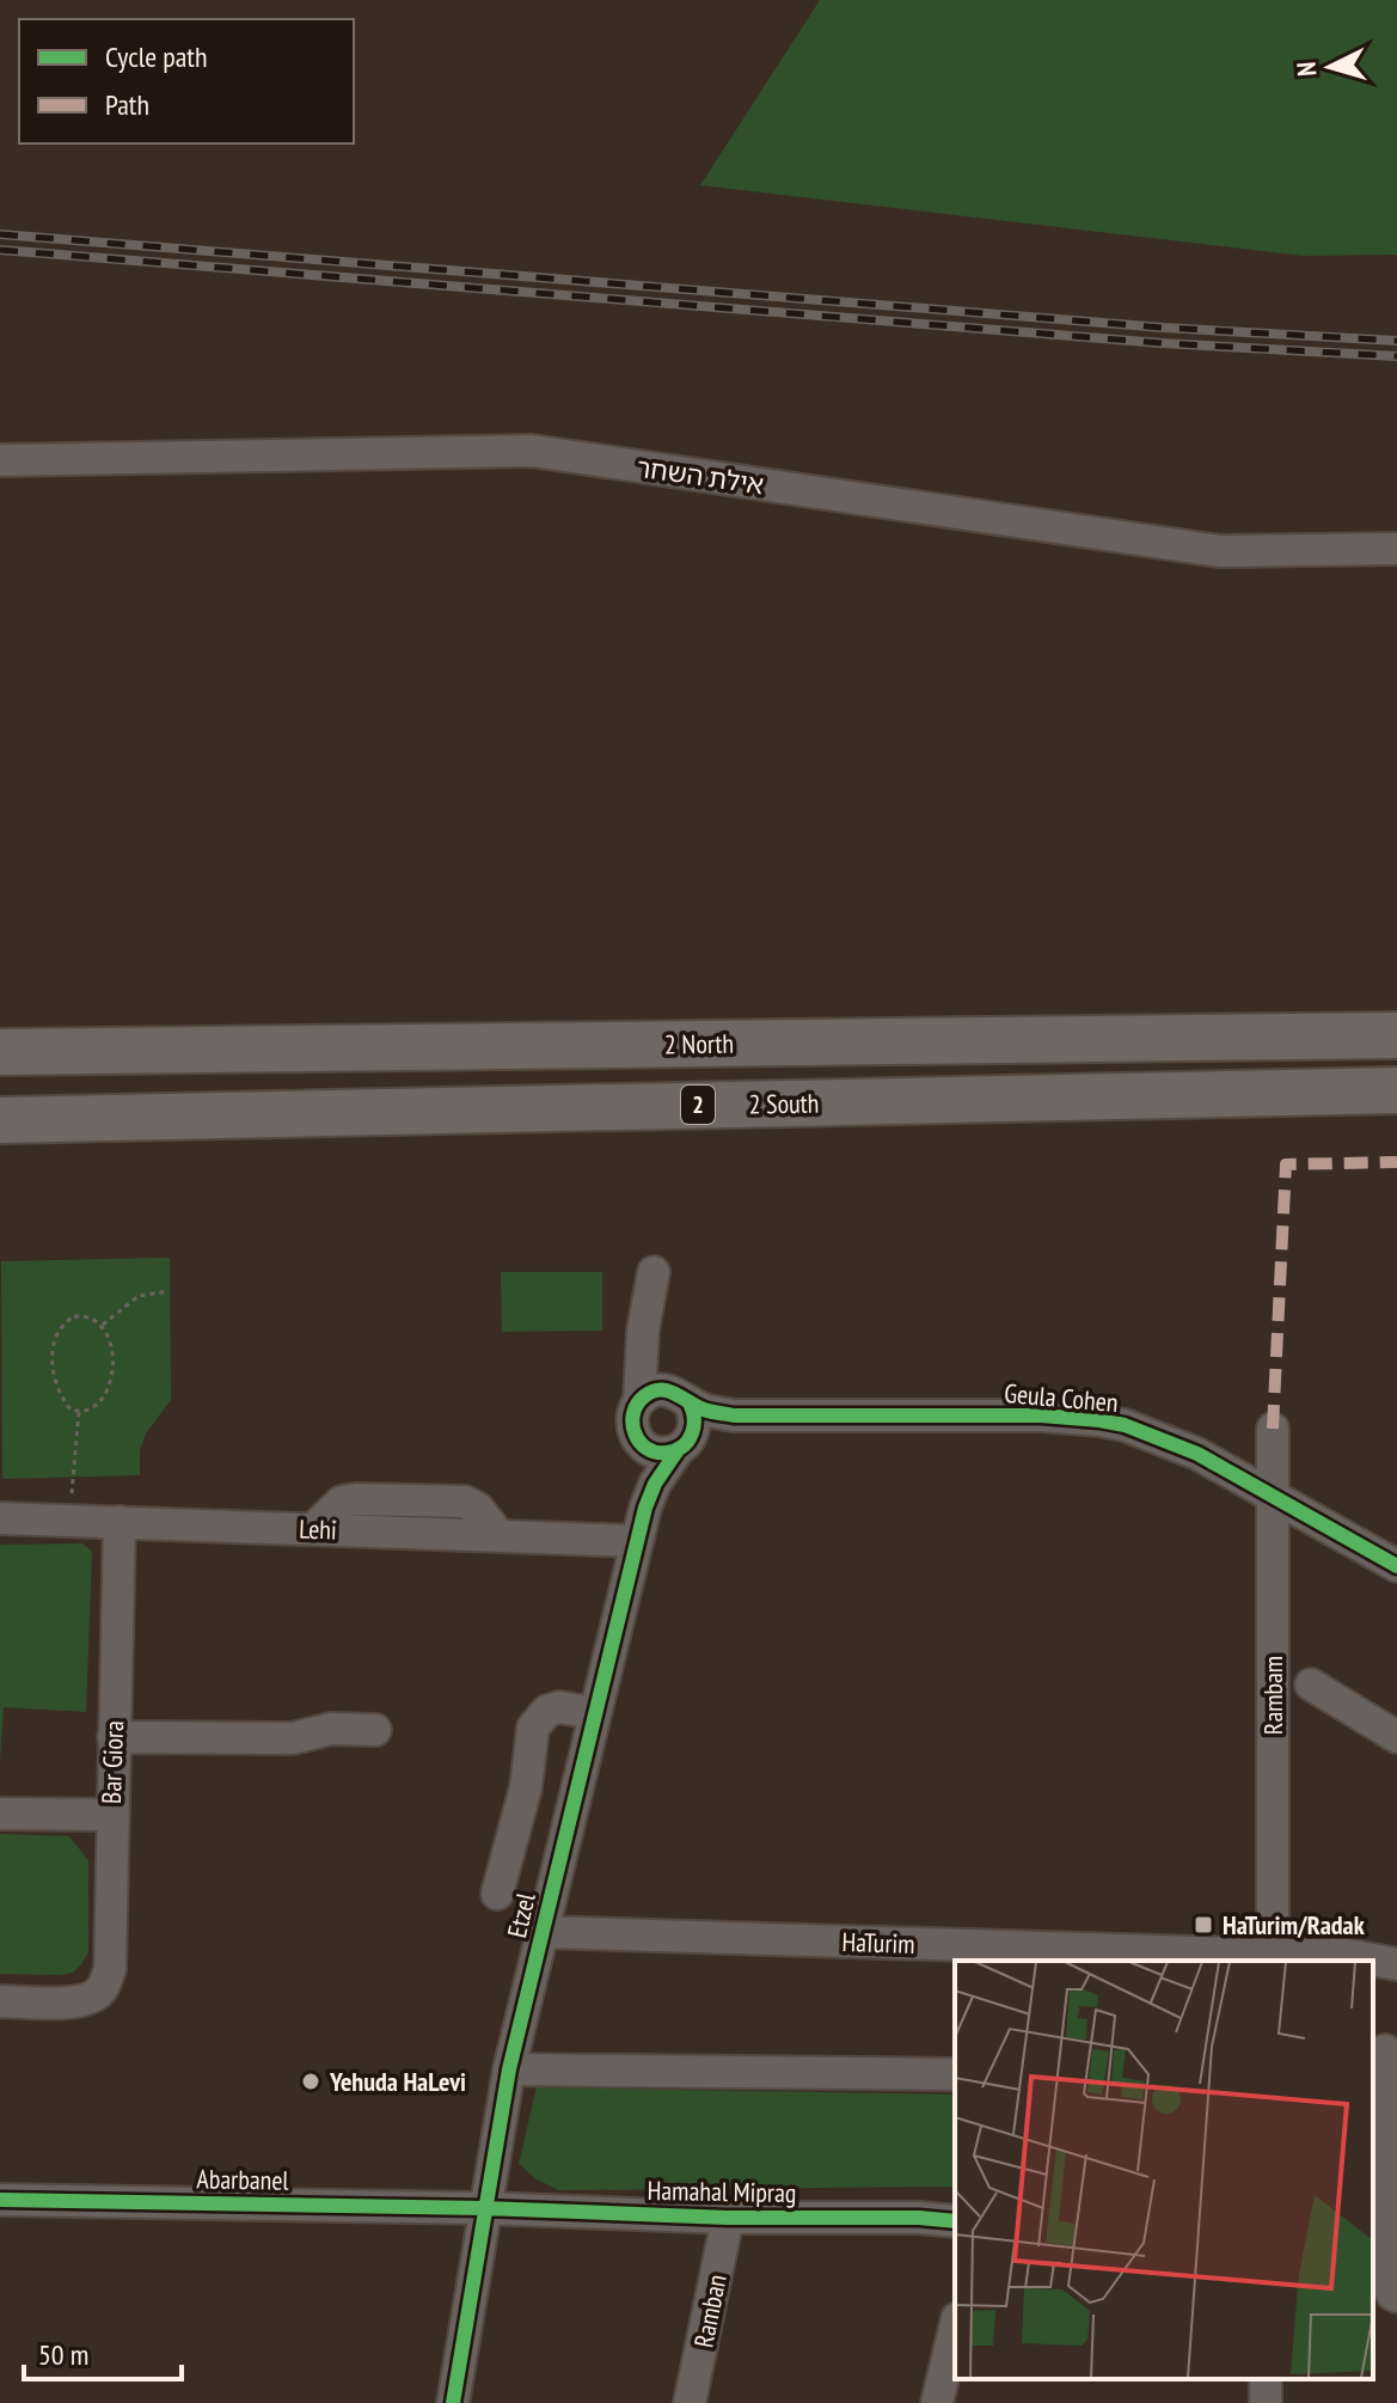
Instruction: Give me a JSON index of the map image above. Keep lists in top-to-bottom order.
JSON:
{
  "streets": {
    "highway": ["2 North", "2 South", "2"],
    "street": [
      "אילת השחר",
      "Geula Cohen",
      "Lehi",
      "Rambam",
      "Bar Giora",
      "Etzel",
      "HaTurim",
      "Abarbanel",
      "Hamahal Miprag",
      "Ramban"
    ]
  },
  "crossings": [
    ["Geula Cohen", "Rambam"],
    ["Geula Cohen", "Etzel"],
    ["Lehi", "Bar Giora"],
    ["Lehi", "Etzel"],
    ["Rambam", "HaTurim"],
    ["Etzel", "HaTurim"],
    ["Etzel", "Abarbanel"],
    ["Etzel", "Hamahal Miprag"],
    ["Abarbanel", "Hamahal Miprag"],
    ["Hamahal Miprag", "Ramban"]
  ],
  "places": {
    "transit": ["HaTurim/Radak"],
    "other": ["Yehuda HaLevi"]
  },
  "legend": ["Cycle path", "Path"],
  "scale_bar": "50 m",
  "north": "left"
}
